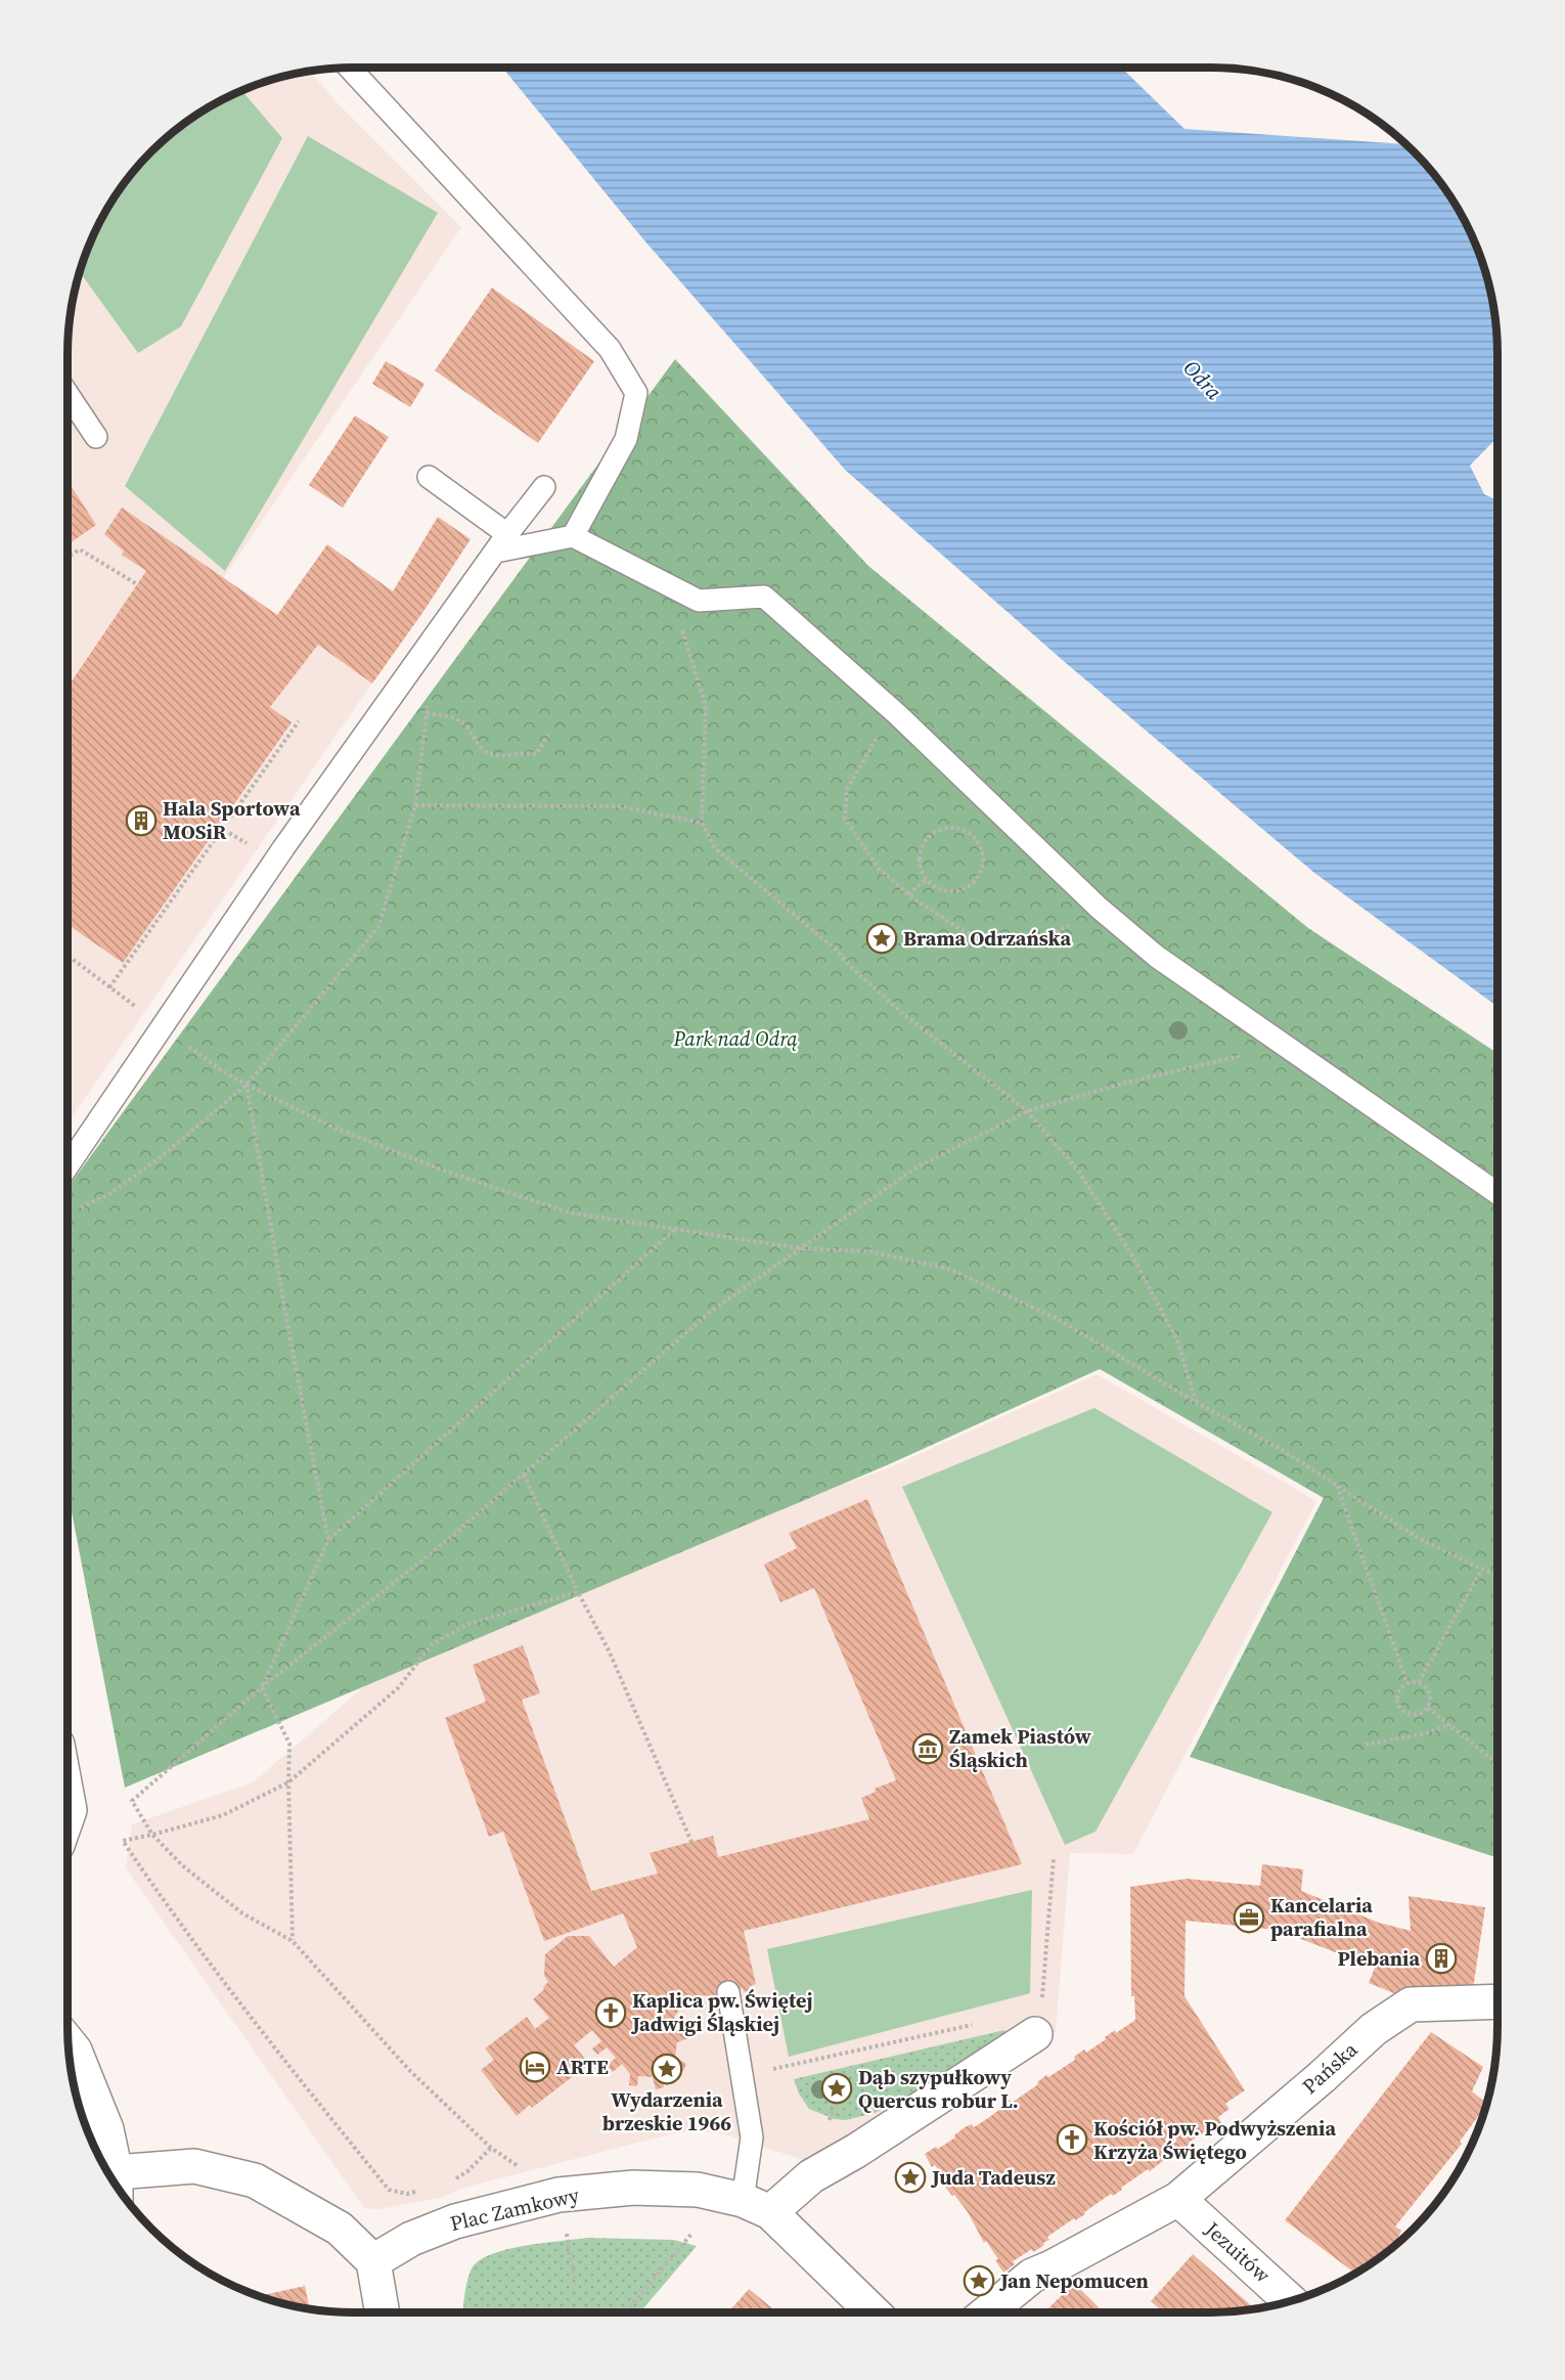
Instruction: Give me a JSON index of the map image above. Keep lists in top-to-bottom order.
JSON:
{
  "streets": {
    "street": ["Pańska", "Plac Zamkowy", "Jezuitów"]
  },
  "crossings": [
    ["Pańska", "Jezuitów"]
  ],
  "water": ["Odra"],
  "parks": ["Park nad Odrą"],
  "places": {
    "building": ["Hala Sportowa MOSiR", "Plebania"],
    "place": [
      "Brama Odrzańska",
      "Wydarzenia brzeskie 1966",
      "Dąb szypułkowy Quercus robur L.",
      "Juda Tadeusz",
      "Jan Nepomucen"
    ],
    "museum": ["Zamek Piastów Śląskich"],
    "office": ["Kancelaria parafialna"],
    "church": ["Kaplica pw. Świętej Jadwigi Śląskiej", "Kościół pw. Podwyższenia Krzyża Świętego"],
    "hotel": ["ARTE"]
  }
}
